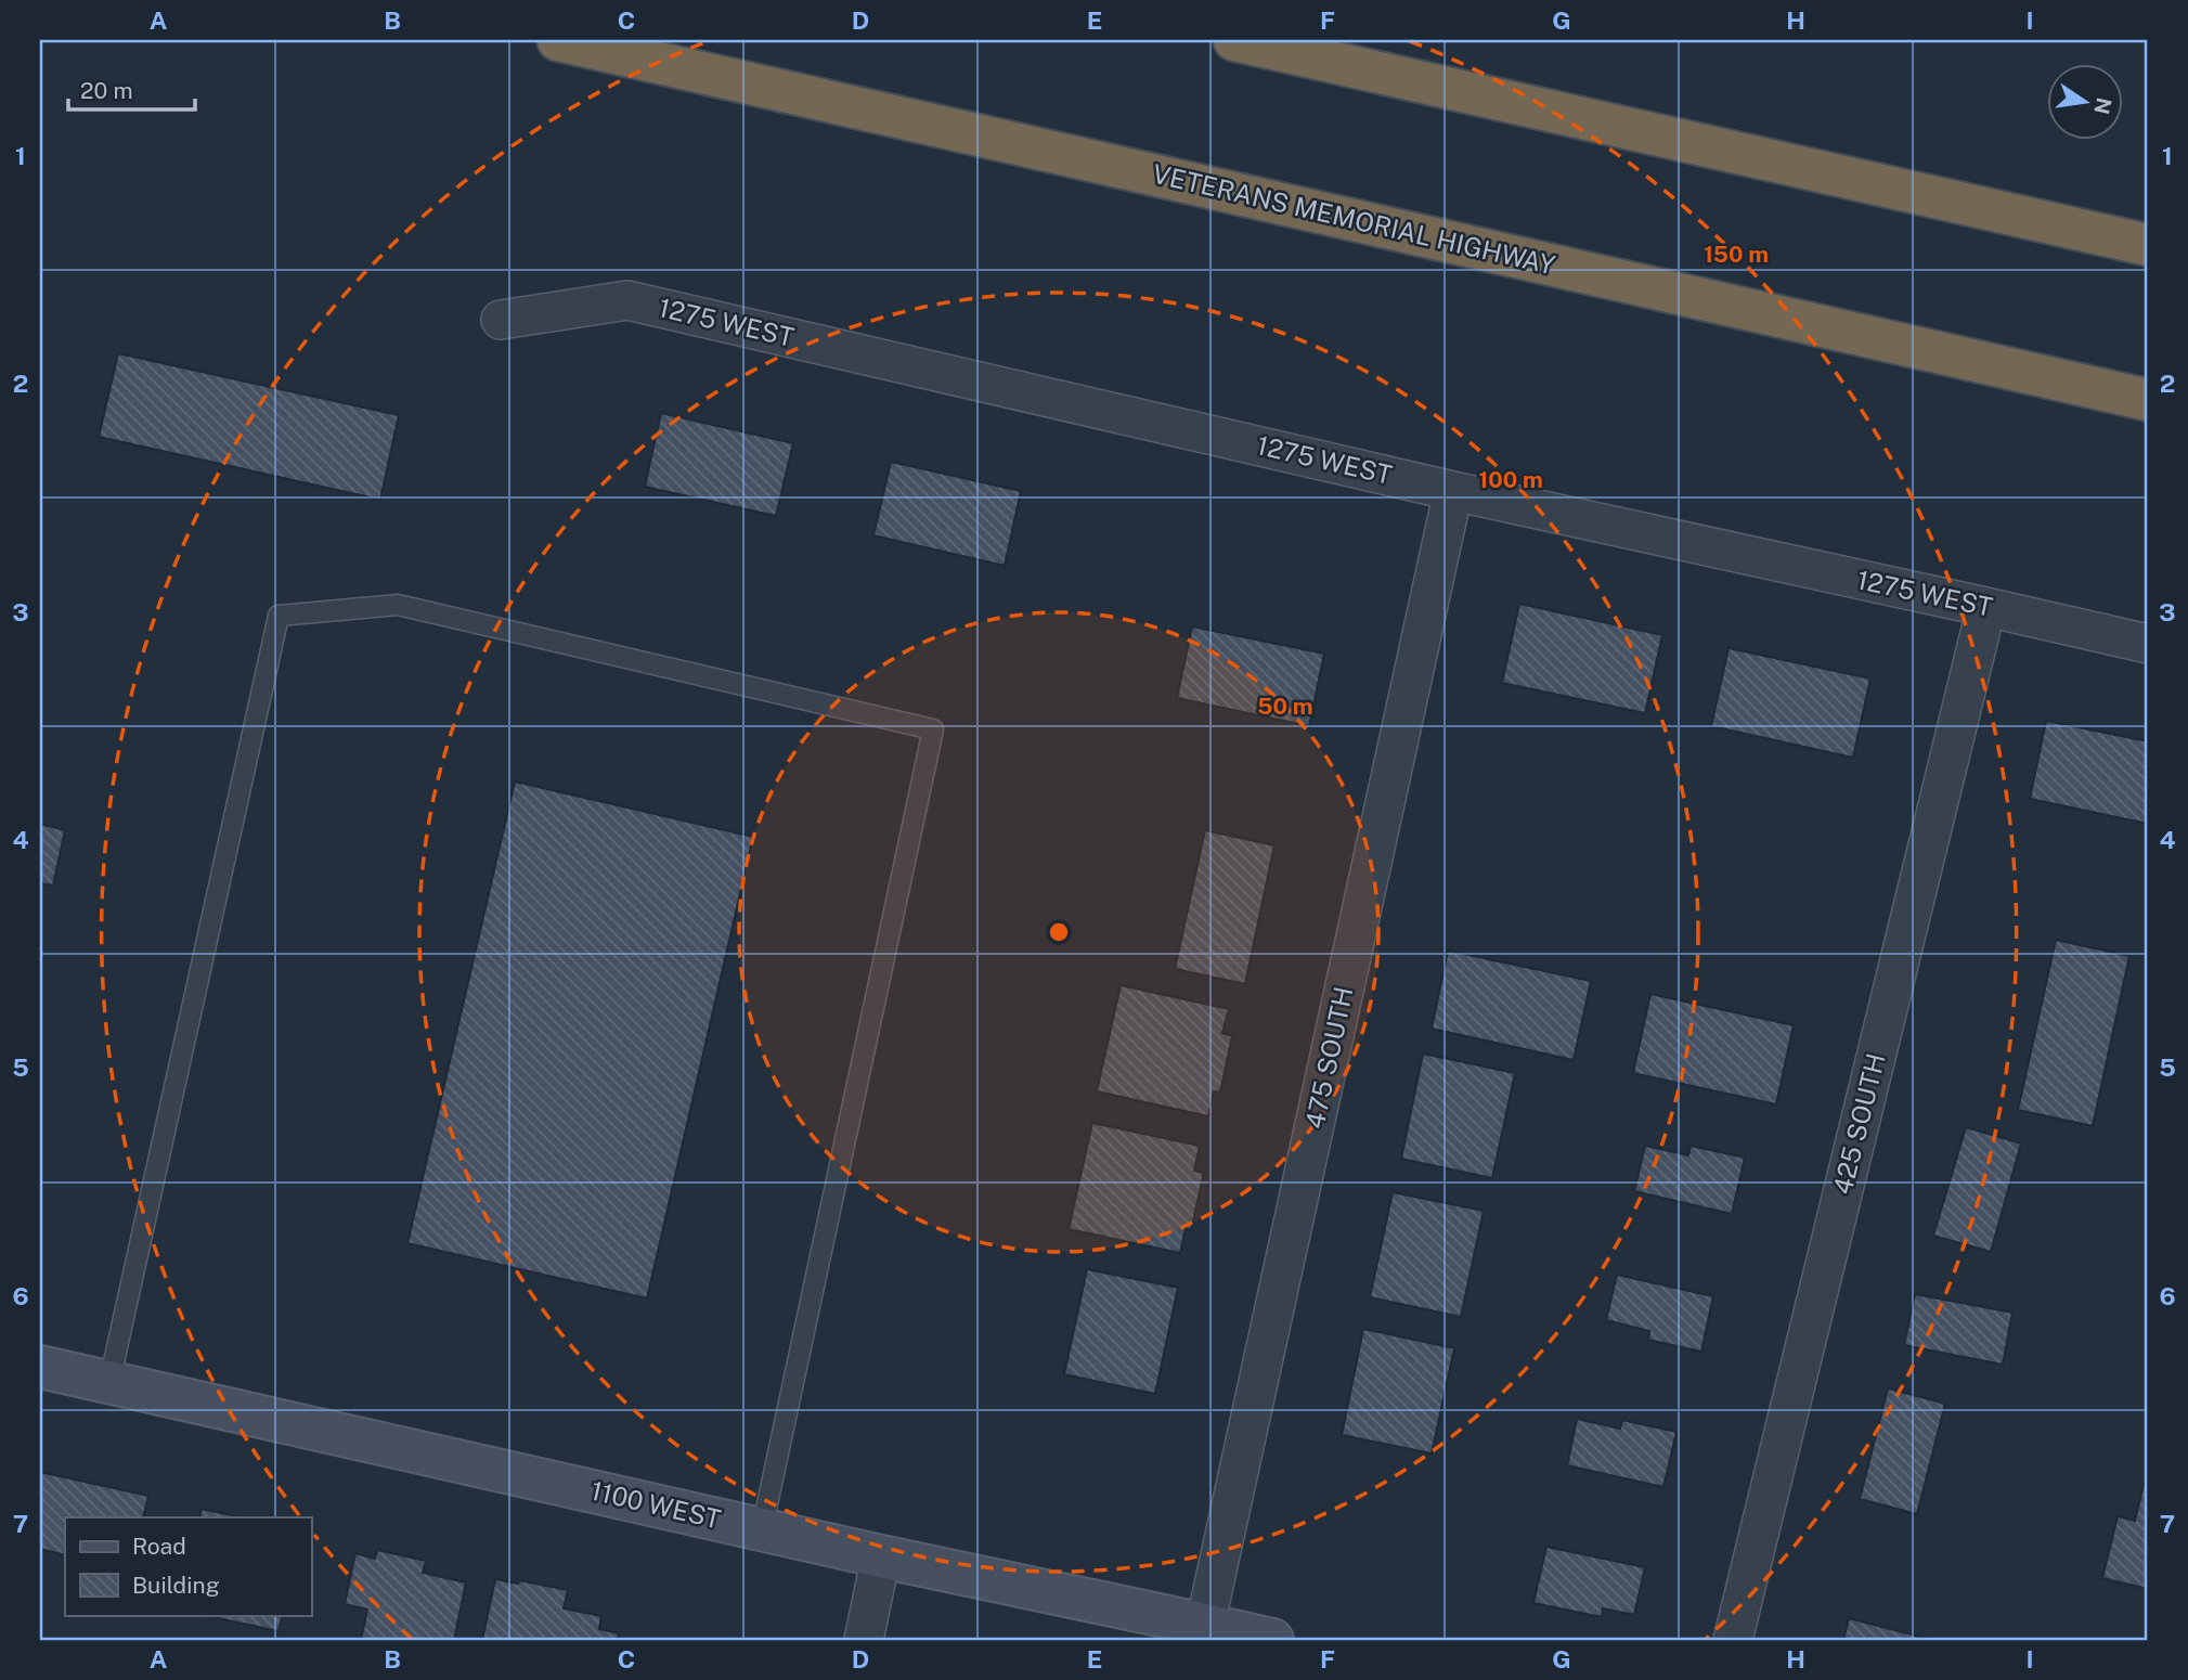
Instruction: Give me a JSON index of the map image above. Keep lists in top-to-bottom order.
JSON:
{
  "streets": {
    "highway": ["VETERANS MEMORIAL HIGHWAY"],
    "street": [
      "1275 WEST",
      "475 SOUTH",
      "425 SOUTH",
      "1100 WEST"
    ]
  },
  "crossings": [
    ["1275 WEST", "475 SOUTH"],
    ["1275 WEST", "425 SOUTH"],
    ["475 SOUTH", "1100 WEST"]
  ],
  "legend": ["Road", "Building"],
  "scale_bar": "20 m",
  "north": "right",
  "grid": {
    "columns": [
      "A",
      "B",
      "C",
      "D",
      "E",
      "F",
      "G",
      "H",
      "I"
    ],
    "rows": [
      "1",
      "2",
      "3",
      "4",
      "5",
      "6",
      "7"
    ]
  },
  "rings": ["150 m", "100 m", "50 m"]
}
